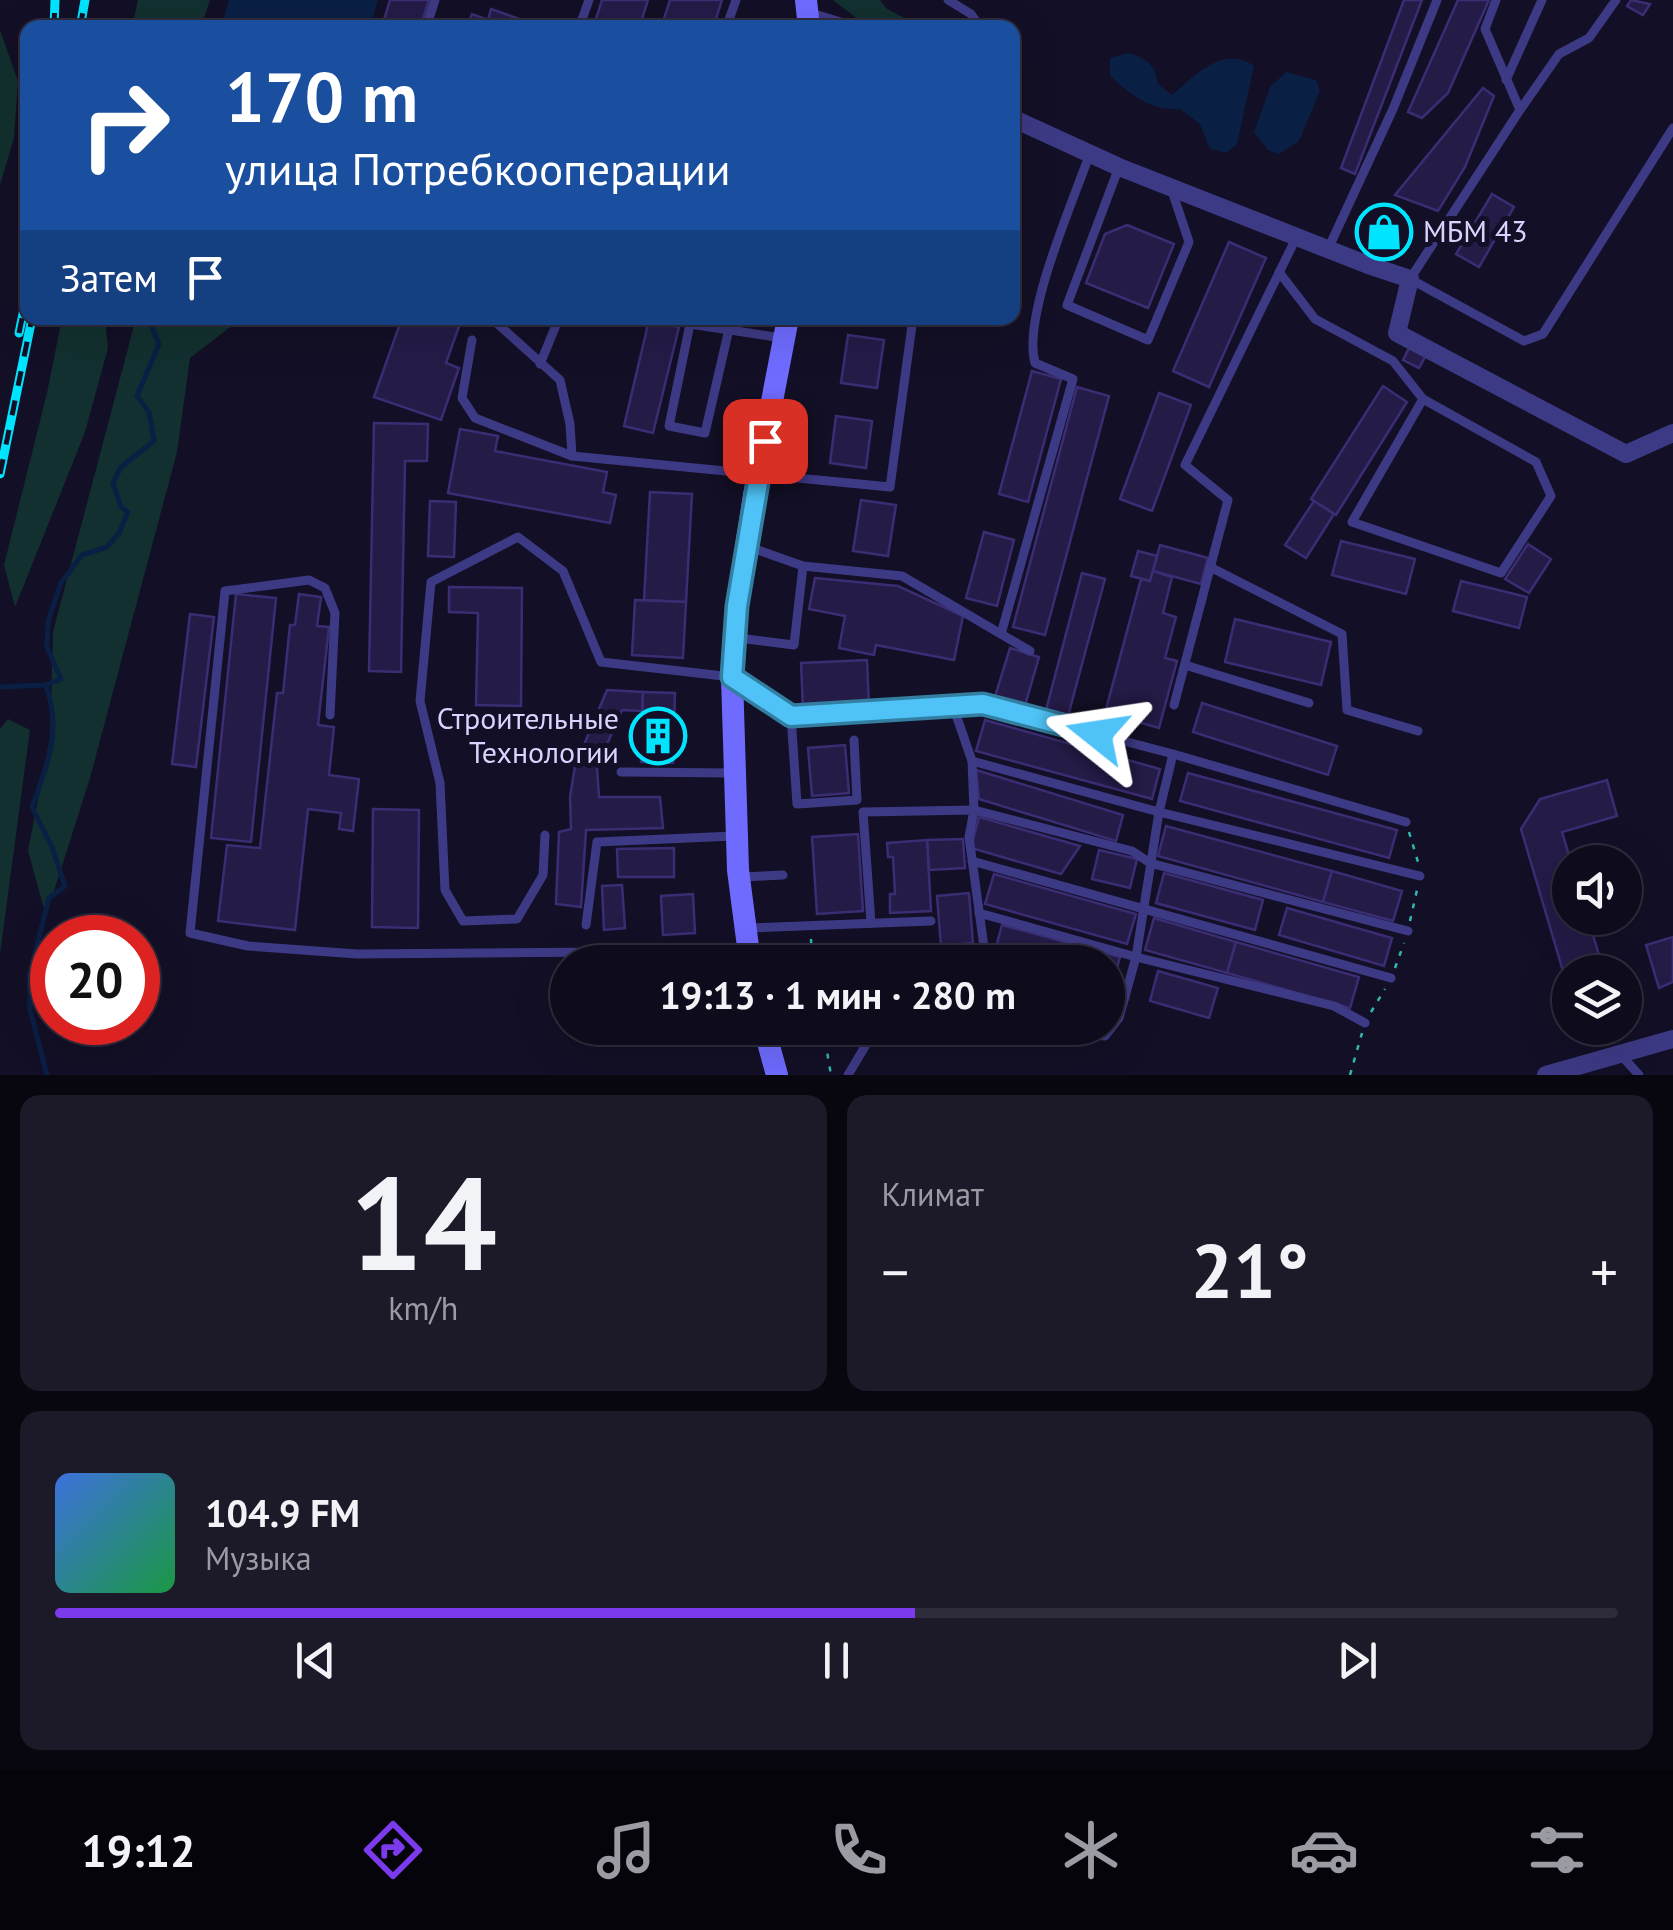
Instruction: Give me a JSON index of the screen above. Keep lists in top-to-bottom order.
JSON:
{
  "places": {
    "shop": ["МБМ 43"],
    "building": ["Строительные Технологии"]
  },
  "page": {
    "turn": ["170 m", "улица Потребкооперации"],
    "then": "Затем",
    "limit": "20",
    "trip": "19:13 · 1 мин · 280 m",
    "tile": [
      ["14", "km/h"],
      "Климат"
    ],
    "heat": ["−", "21°", "+"],
    "song": ["104.9 FM", "Музыка"],
    "tabs": "19:12"
  }
}
